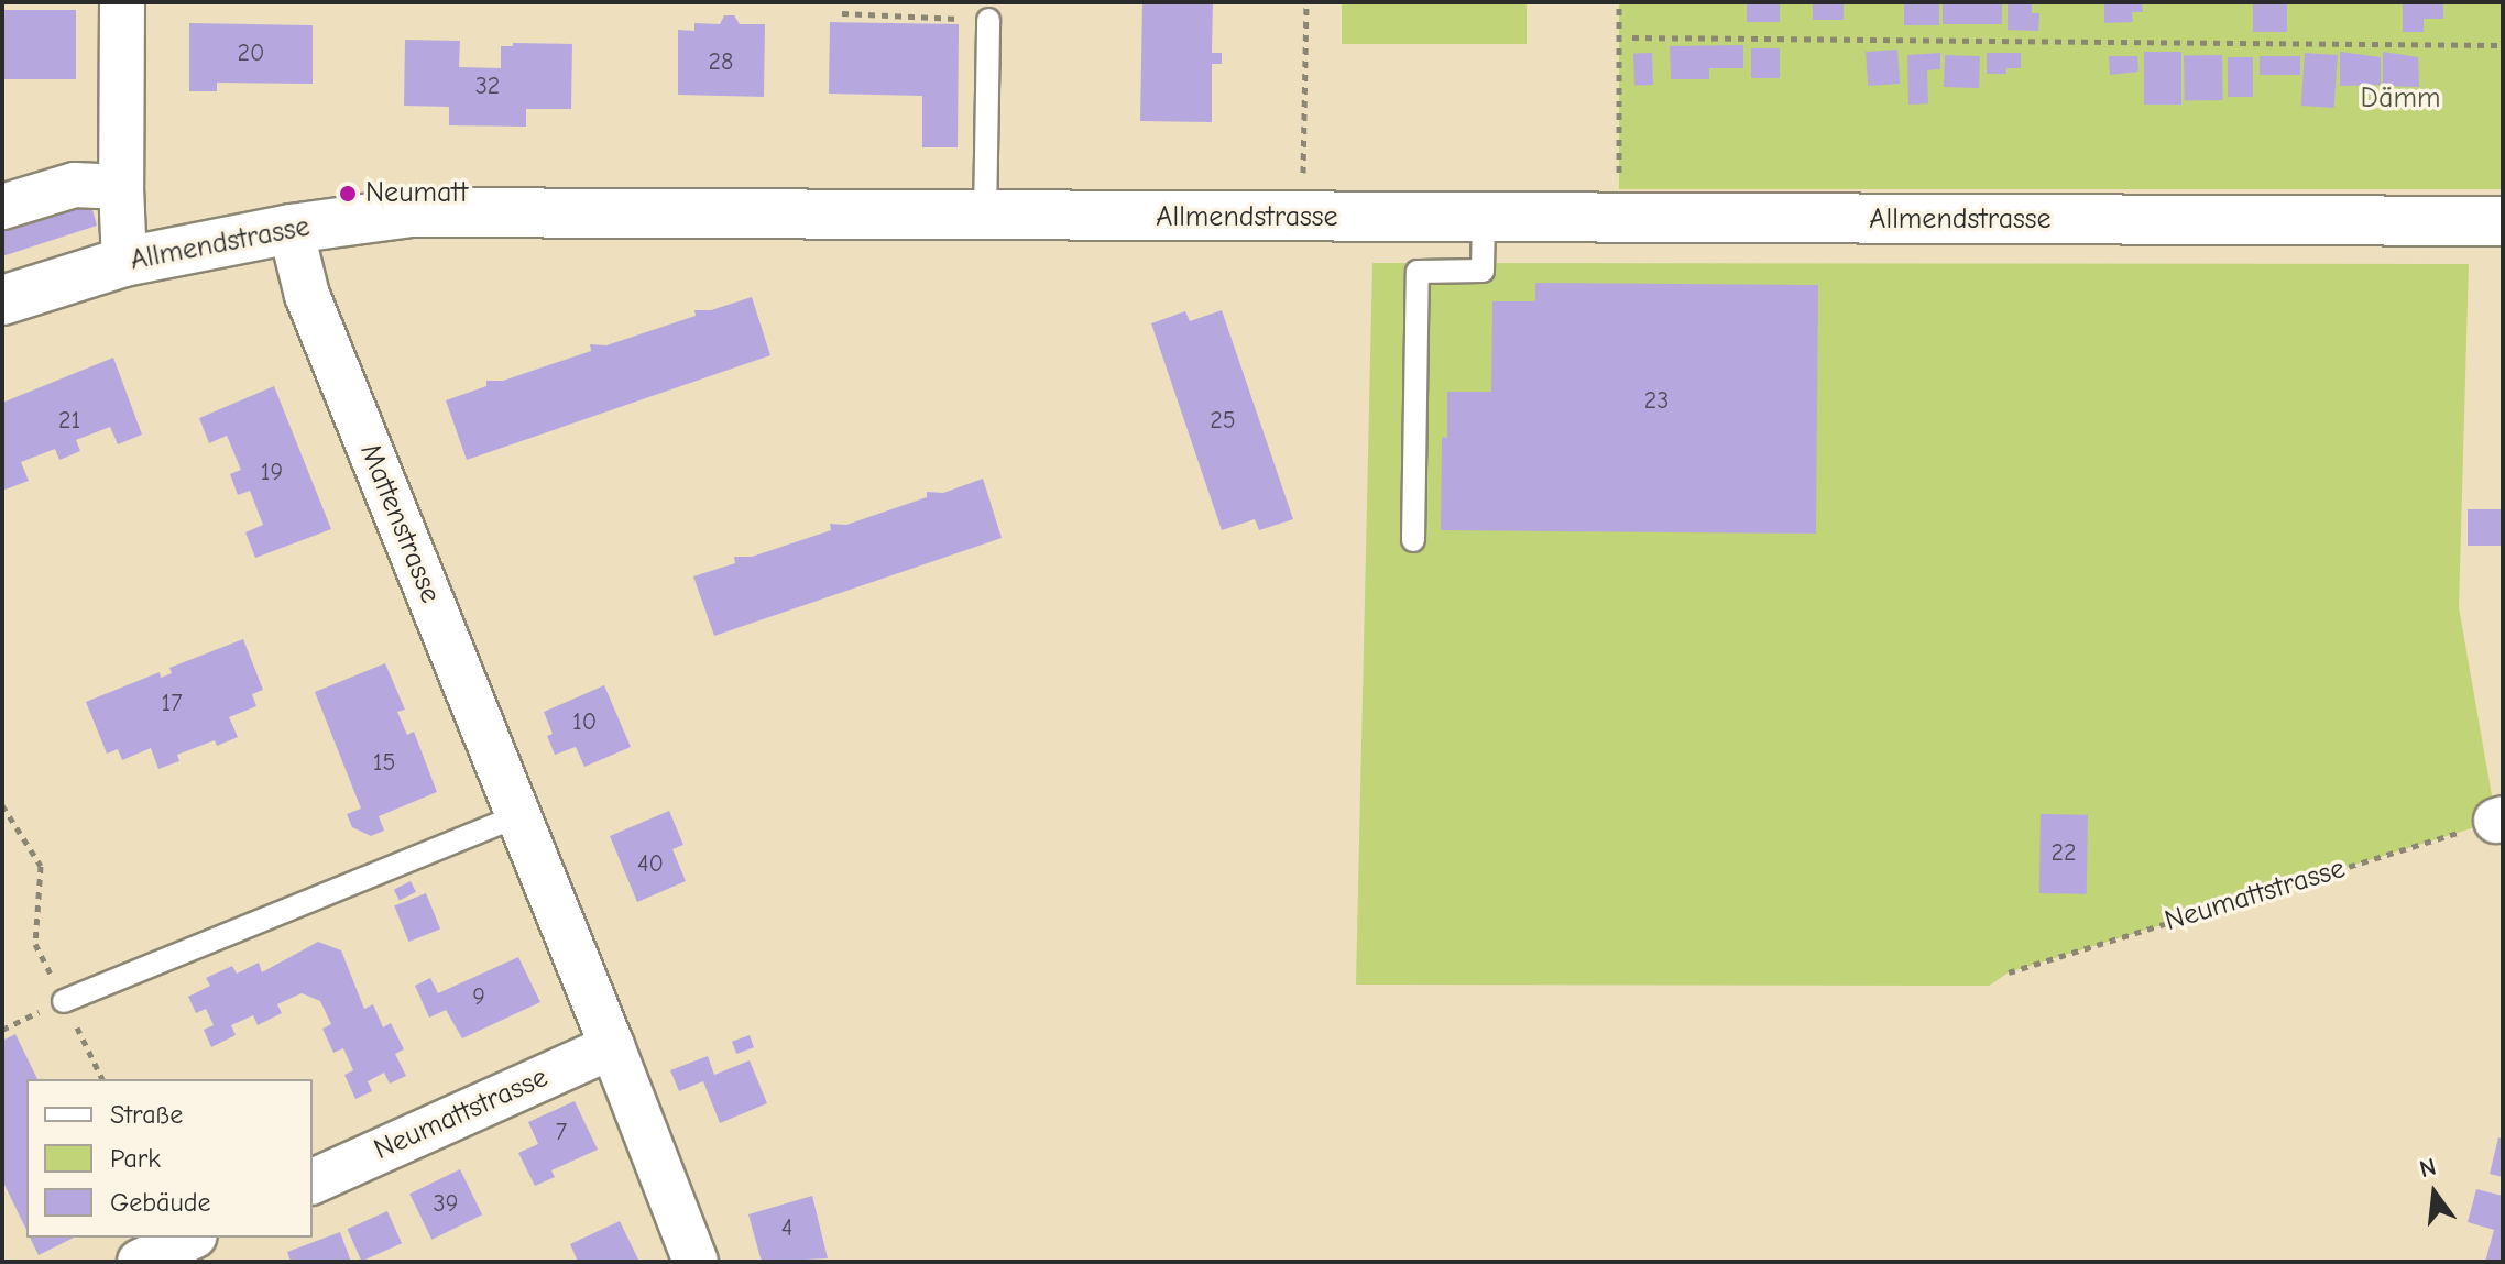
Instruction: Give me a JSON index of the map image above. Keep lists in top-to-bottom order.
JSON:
{
  "streets": {
    "main road": ["Allmendstrasse"],
    "street": ["Mattenstrasse", "Neumattstrasse"]
  },
  "crossings": [
    ["Allmendstrasse", "Mattenstrasse"],
    ["Mattenstrasse", "Neumattstrasse"]
  ],
  "parks": ["Dämm"],
  "places": ["Neumatt"],
  "house_numbers": [
    "20",
    "28",
    "32",
    "23",
    "21",
    "25",
    "19",
    "17",
    "10",
    "15",
    "22",
    "40",
    "9",
    "7",
    "39",
    "4"
  ],
  "legend": ["Straße", "Park", "Gebäude"],
  "north": "top"
}
